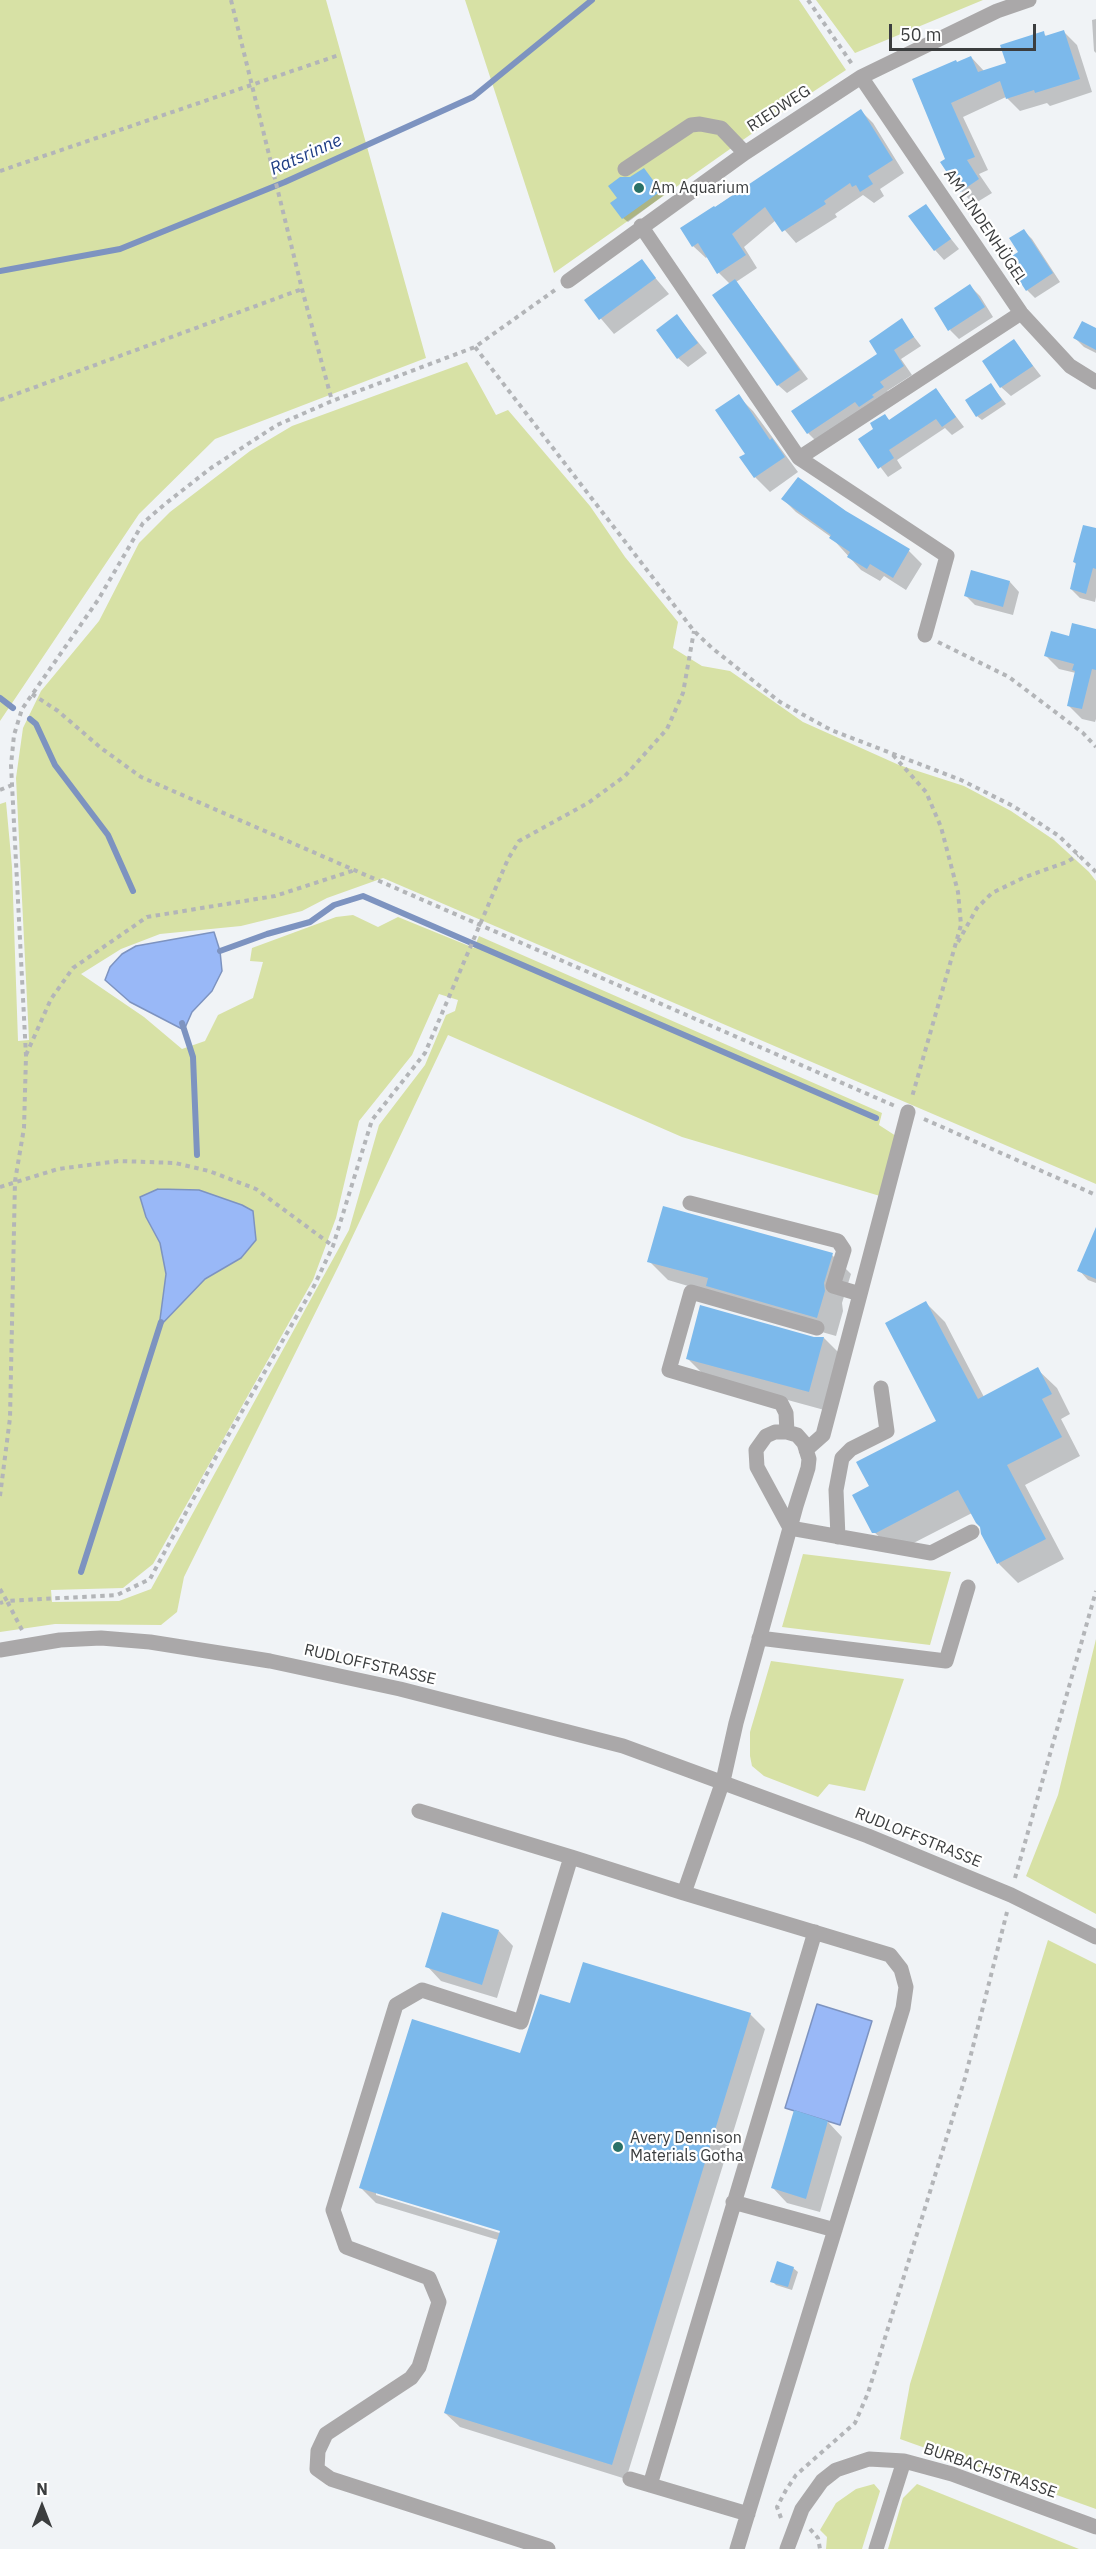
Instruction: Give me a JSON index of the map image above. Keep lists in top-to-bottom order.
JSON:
{
  "streets": {
    "street": [
      "RIEDWEG",
      "AM LINDENHÜGEL",
      "RUDLOFFSTRASSE",
      "BURBACHSTRASSE"
    ]
  },
  "crossings": [
    ["RIEDWEG", "AM LINDENHÜGEL"]
  ],
  "water": ["Ratsrinne"],
  "places": ["Am Aquarium", "Avery Dennison Materials Gotha"],
  "scale_bar": "50 m",
  "north": "top"
}
